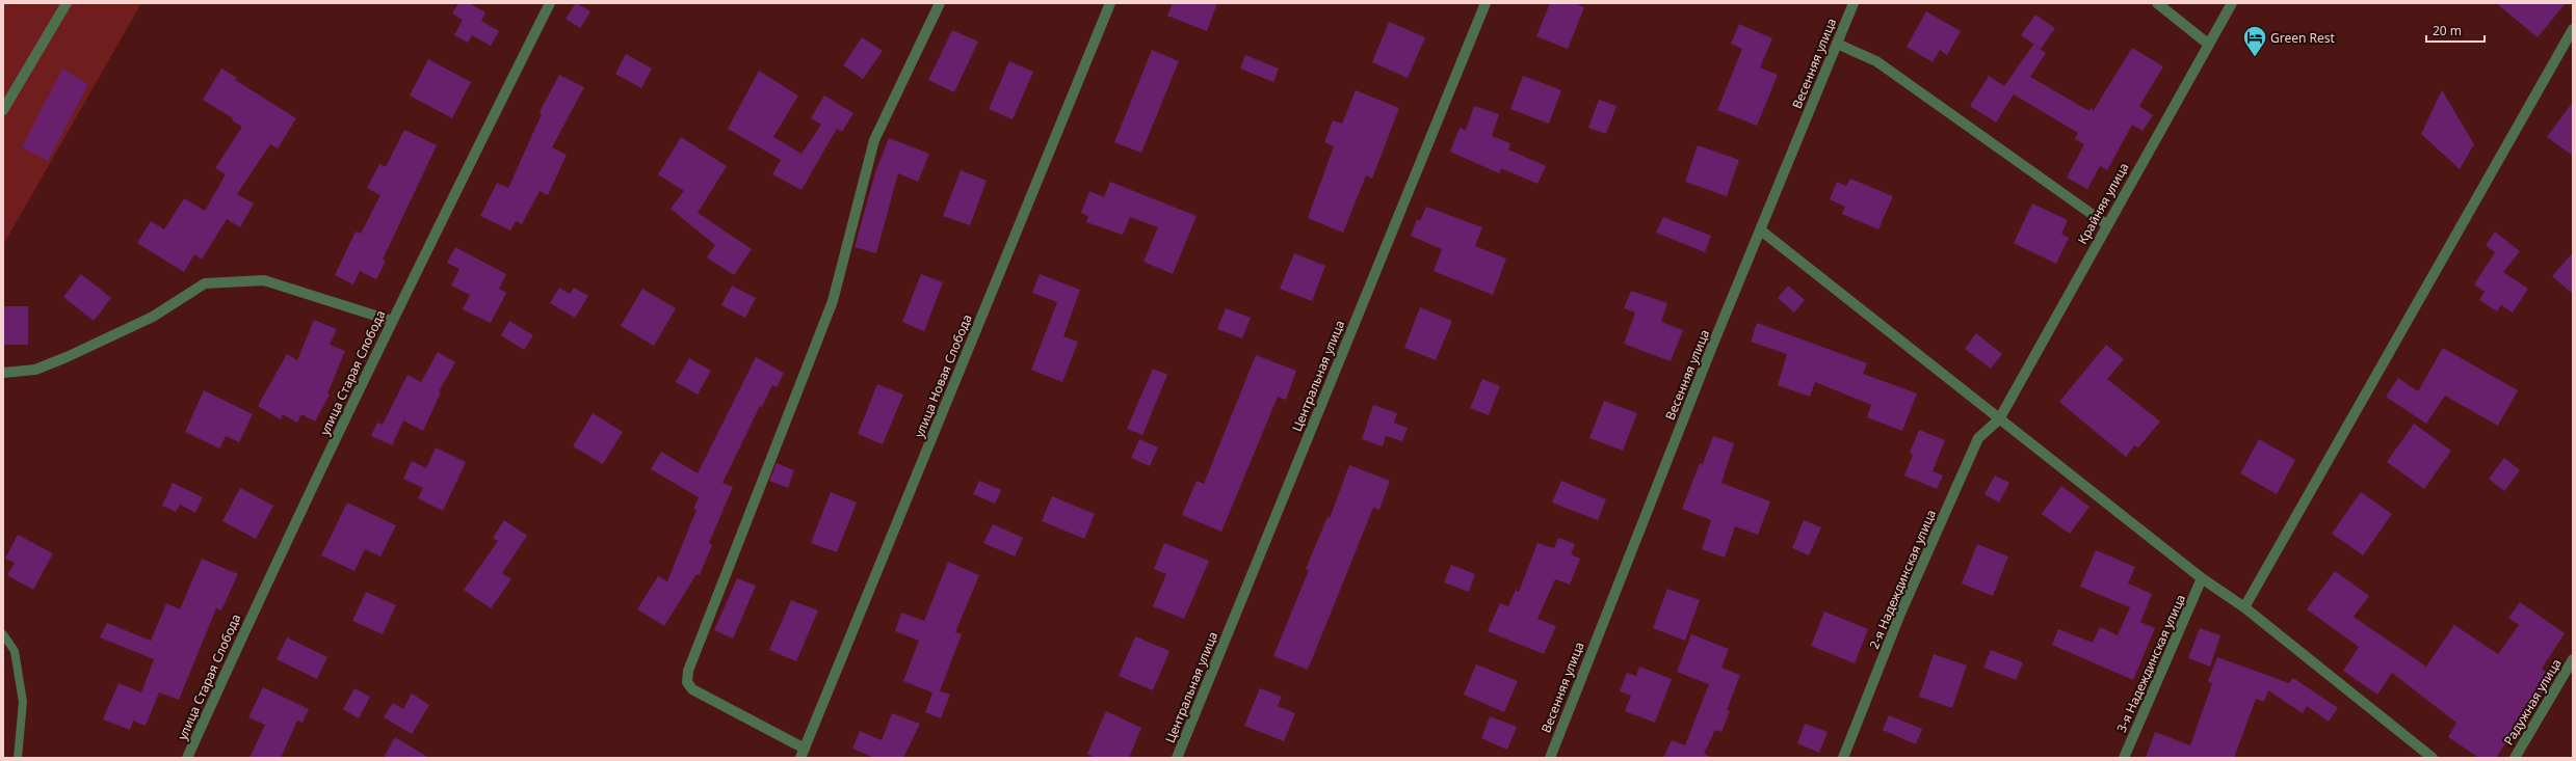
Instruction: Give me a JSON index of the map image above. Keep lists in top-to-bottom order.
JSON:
{
  "streets": {
    "street": [
      "Весенняя улица",
      "Крайняя улица",
      "улица Старая Слобода",
      "улица Новая Слобода",
      "Центральная улица",
      "2-я Надеждинская улица",
      "3-я Надеждинская улица",
      "Радужная улица"
    ]
  },
  "crossings": [
    ["Крайняя улица", "2-я Надеждинская улица"]
  ],
  "places": {
    "hotel": ["Green Rest"]
  },
  "scale_bar": "20 m"
}
